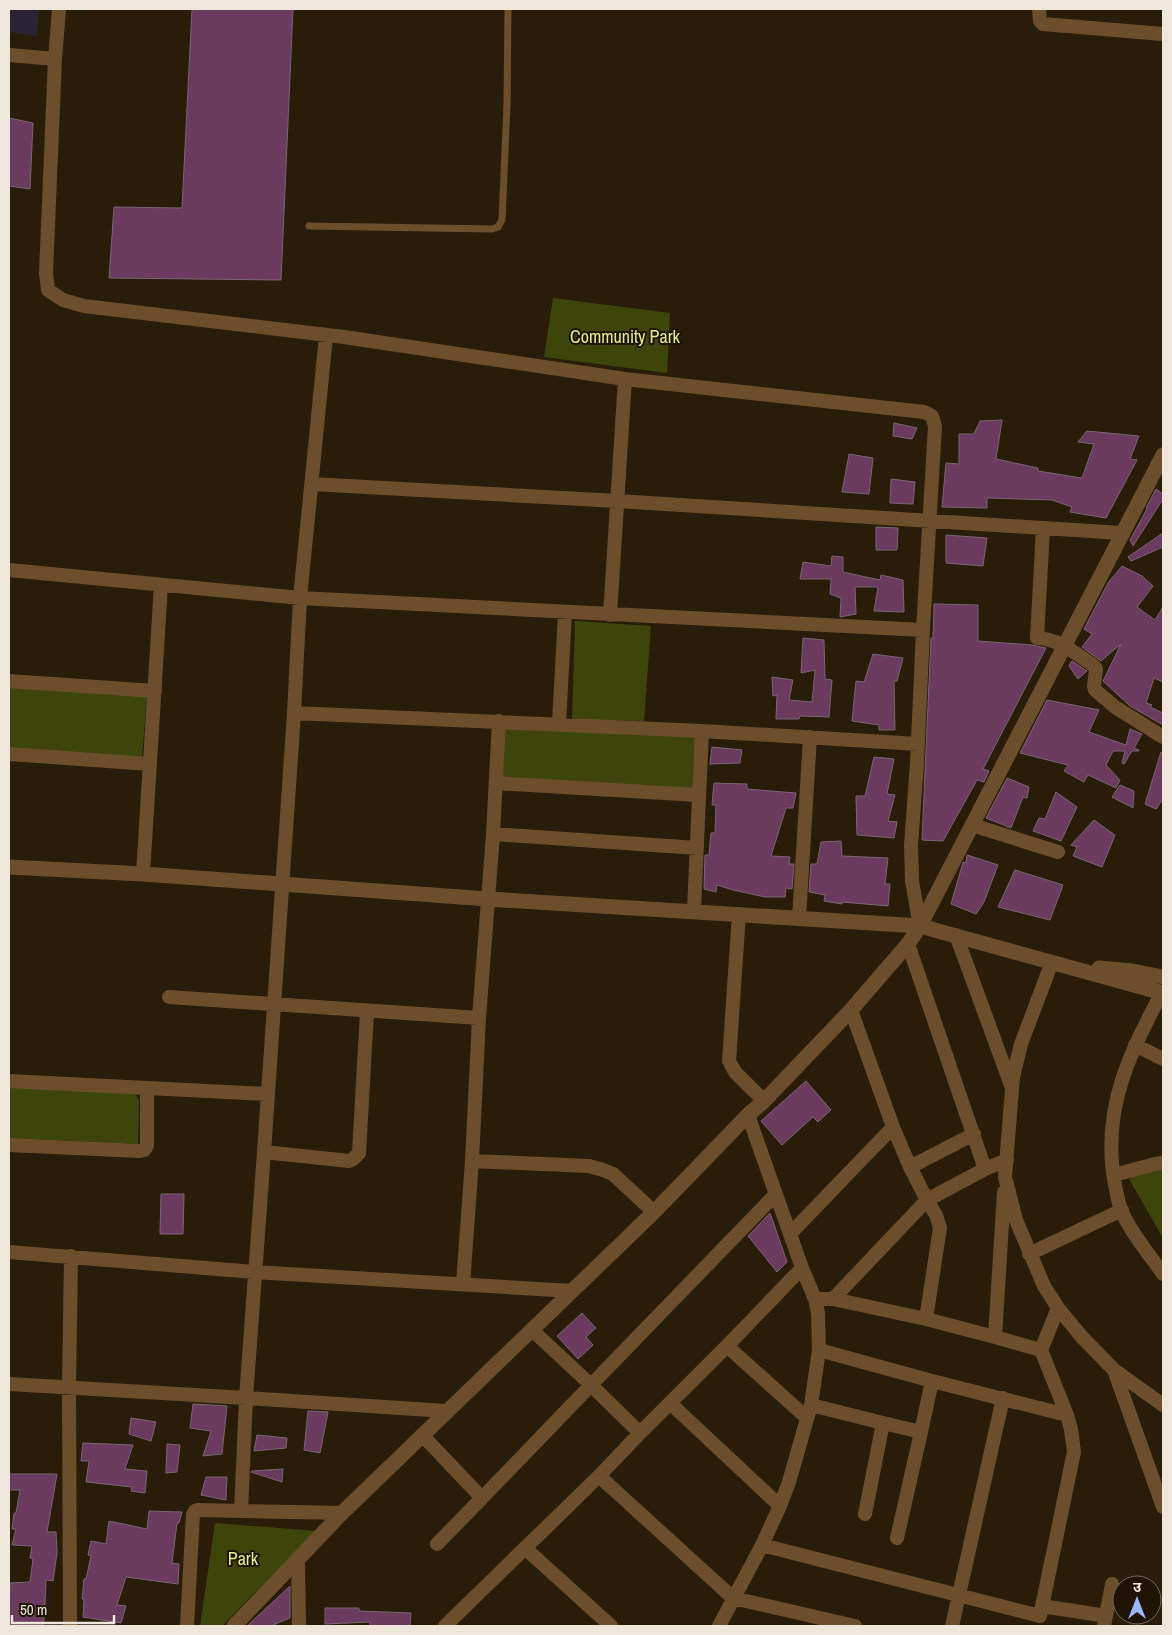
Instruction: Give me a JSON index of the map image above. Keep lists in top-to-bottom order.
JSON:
{
  "parks": ["Community Park", "Park"],
  "scale_bar": "50 m",
  "north": "top"
}
